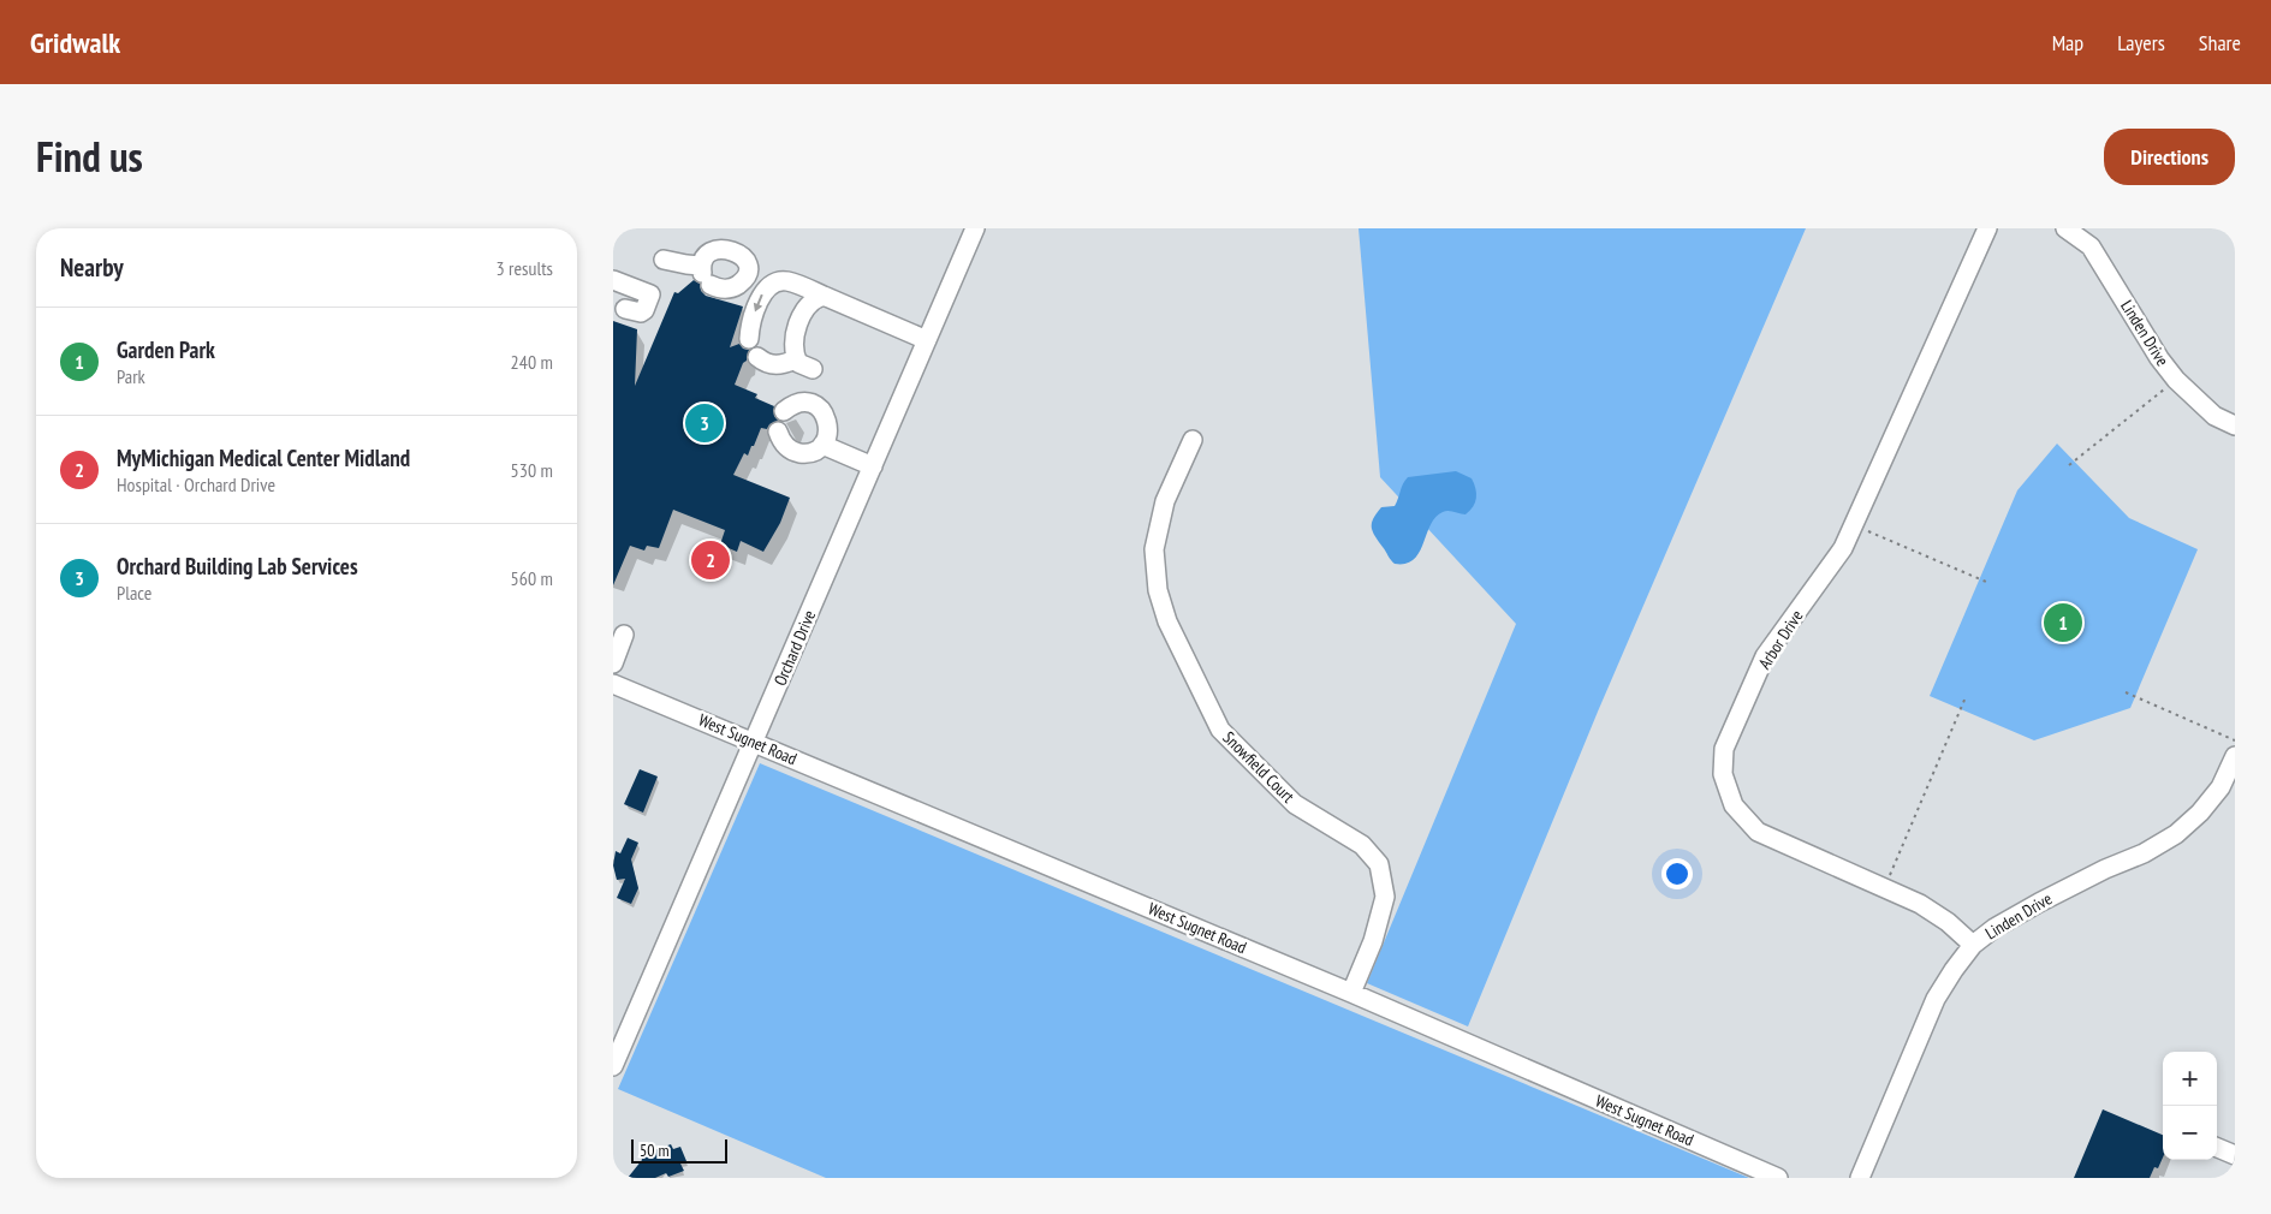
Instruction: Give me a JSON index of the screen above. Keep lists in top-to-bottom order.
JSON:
{
  "streets": {
    "street": [
      "Linden Drive",
      "Arbor Drive",
      "Orchard Drive",
      "West Sugnet Road",
      "Snowfield Court"
    ]
  },
  "crossings": [
    ["Linden Drive", "Arbor Drive"],
    ["Orchard Drive", "West Sugnet Road"],
    ["West Sugnet Road", "Snowfield Court"]
  ],
  "scale_bar": "50 m",
  "page": {
    "header": "Gridwalk",
    "nav": ["Map", "Layers", "Share"],
    "title": "Find us",
    "buttons": "Directions",
    "heading": ["Nearby", "3 results"],
    "list": [
      {
        "mark": "1",
        "name": "Garden Park",
        "note": "Park",
        "value": "240 m"
      },
      {
        "mark": "2",
        "name": "MyMichigan Medical Center Midland",
        "note": "Hospital · Orchard Drive",
        "value": "530 m"
      },
      {
        "mark": "3",
        "name": "Orchard Building Lab Services",
        "note": "Place",
        "value": "560 m"
      }
    ],
    "pins": ["3", "2", "1"],
    "map_buttons": ["+", "−"],
    "scale": "50 m"
  }
}
